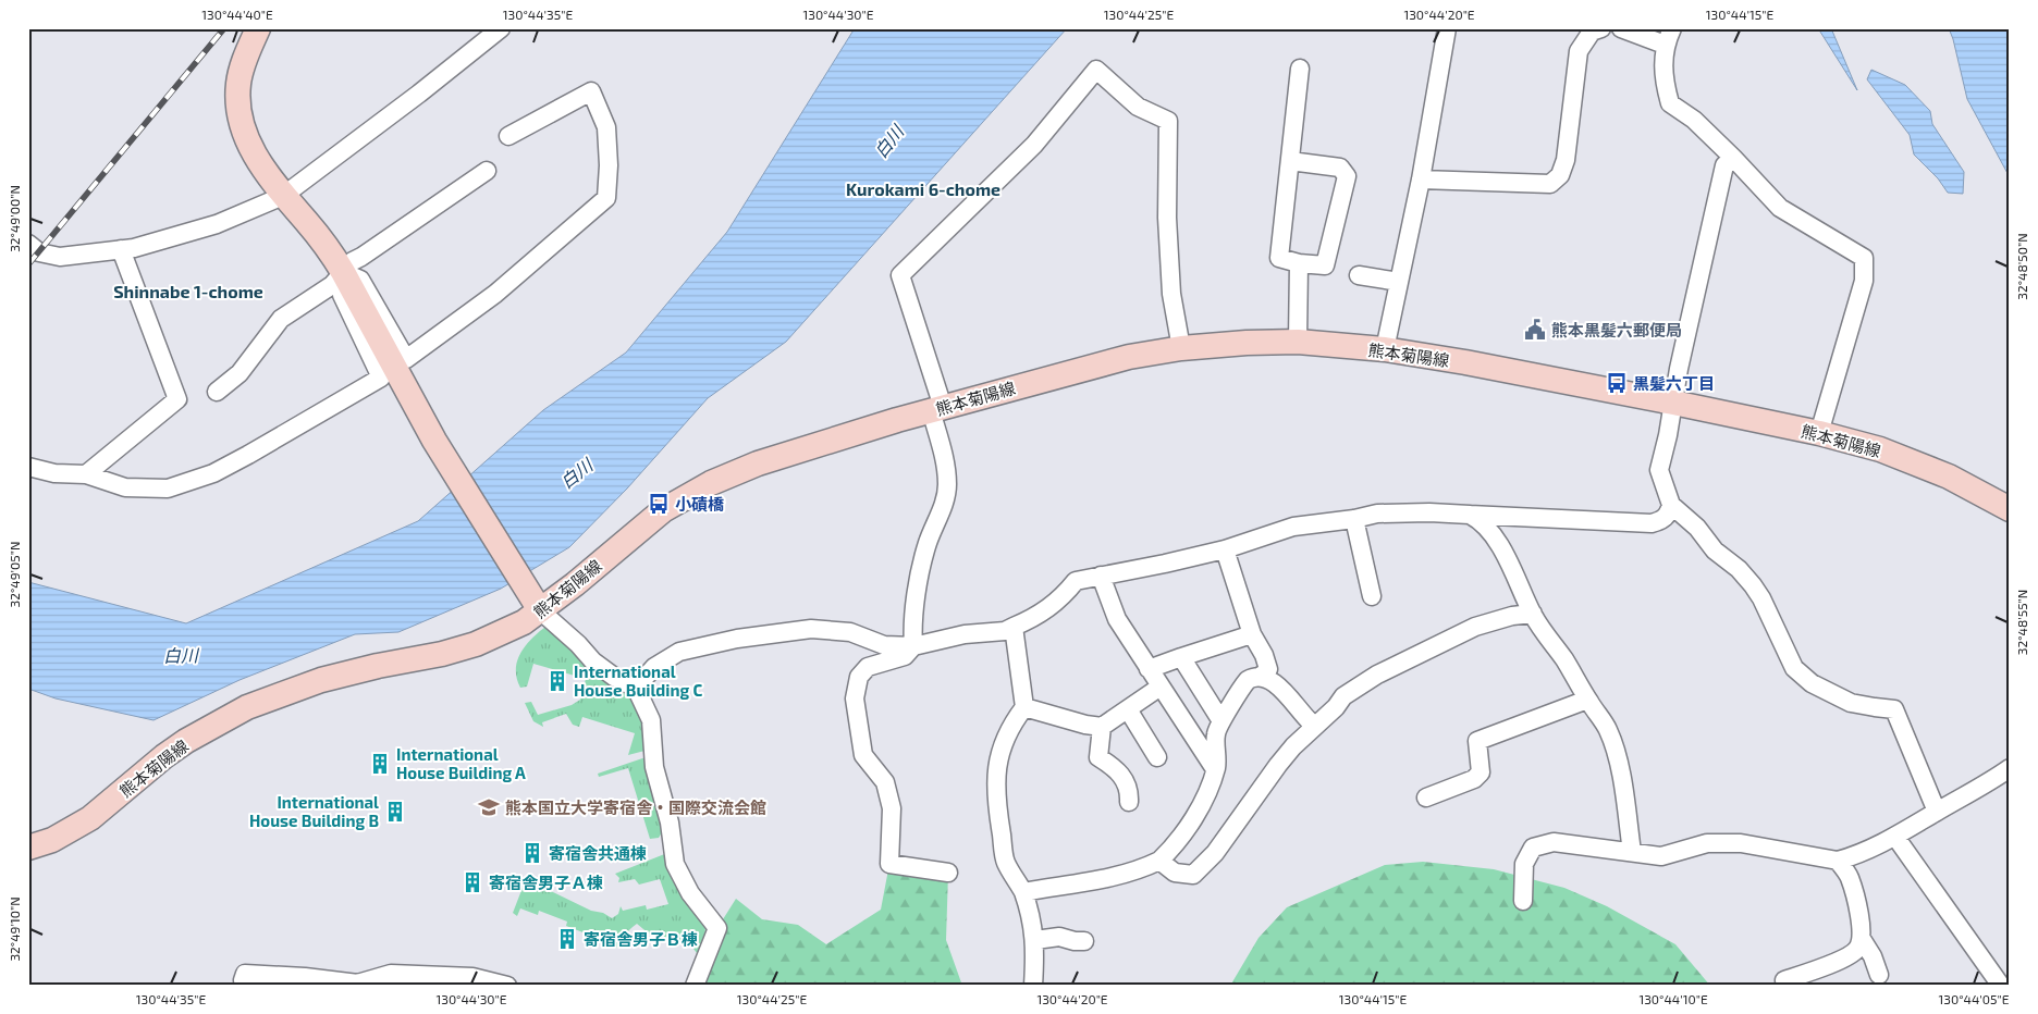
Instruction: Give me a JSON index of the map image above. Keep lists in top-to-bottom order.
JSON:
{
  "streets": {
    "main road": ["熊本菊陽線"]
  },
  "districts": ["Kurokami 6-chome", "Shinnabe 1-chome"],
  "water": ["白川"],
  "places": {
    "public building": ["熊本黒髪六郵便局"],
    "bus stop": ["黒髪六丁目", "小磧橋"],
    "building": [
      "International House Building C",
      "International House Building A",
      "International House Building B",
      "寄宿舎共通棟",
      "寄宿舎男子Ａ棟",
      "寄宿舎男子Ｂ棟"
    ],
    "school or university": ["熊本国立大学寄宿舎・国際交流会館"]
  },
  "coordinates": [
    "130°44'40\"E",
    "130°44'35\"E",
    "130°44'30\"E",
    "130°44'25\"E",
    "130°44'20\"E",
    "130°44'15\"E",
    "32°49'00\"N",
    "32°48'50\"N",
    "32°49'05\"N",
    "32°48'55\"N",
    "32°49'10\"N",
    "130°44'10\"E",
    "130°44'05\"E"
  ]
}
